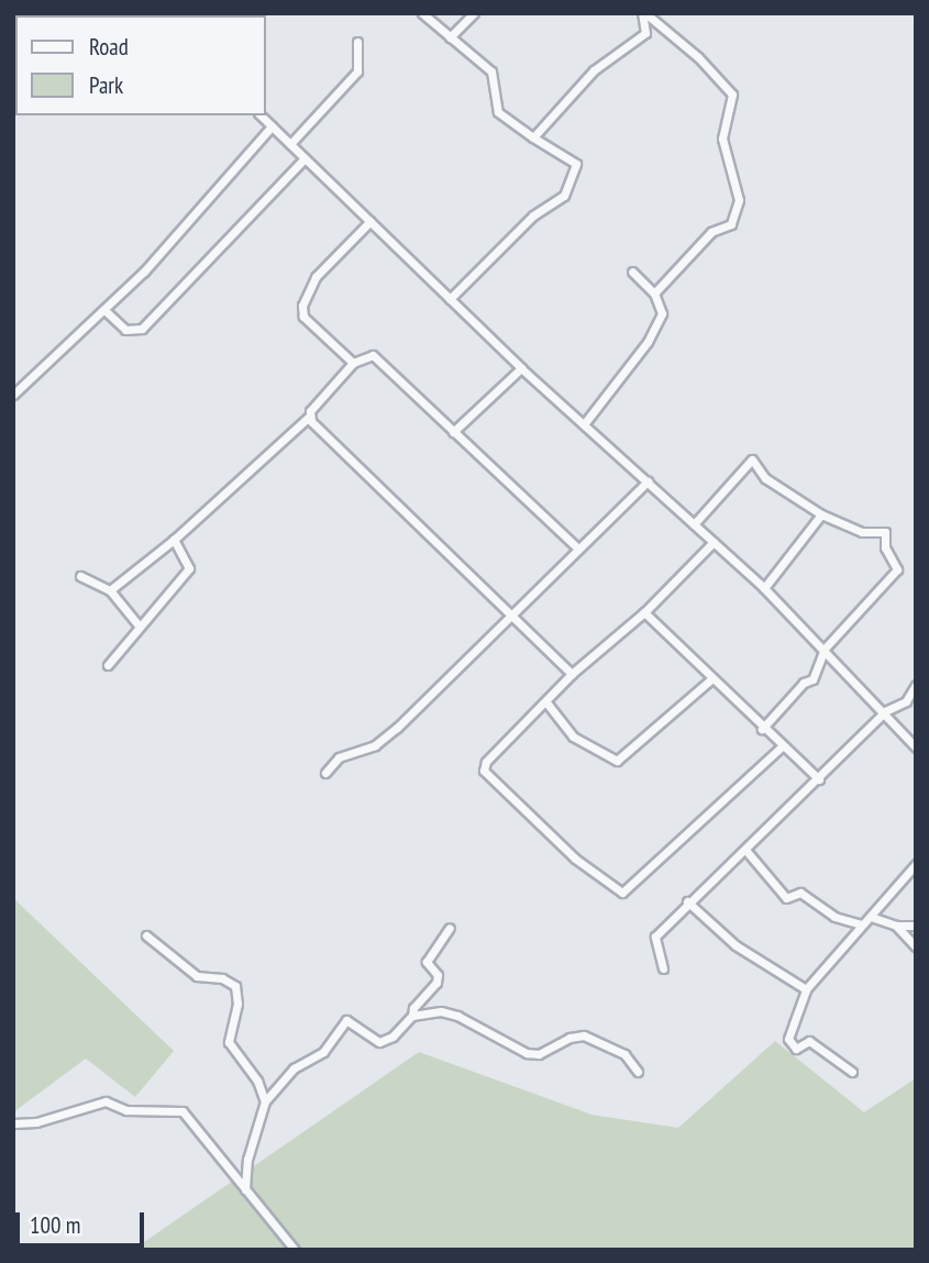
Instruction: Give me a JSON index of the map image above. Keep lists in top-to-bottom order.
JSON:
{
  "legend": ["Road", "Park"],
  "scale_bar": "100 m"
}
